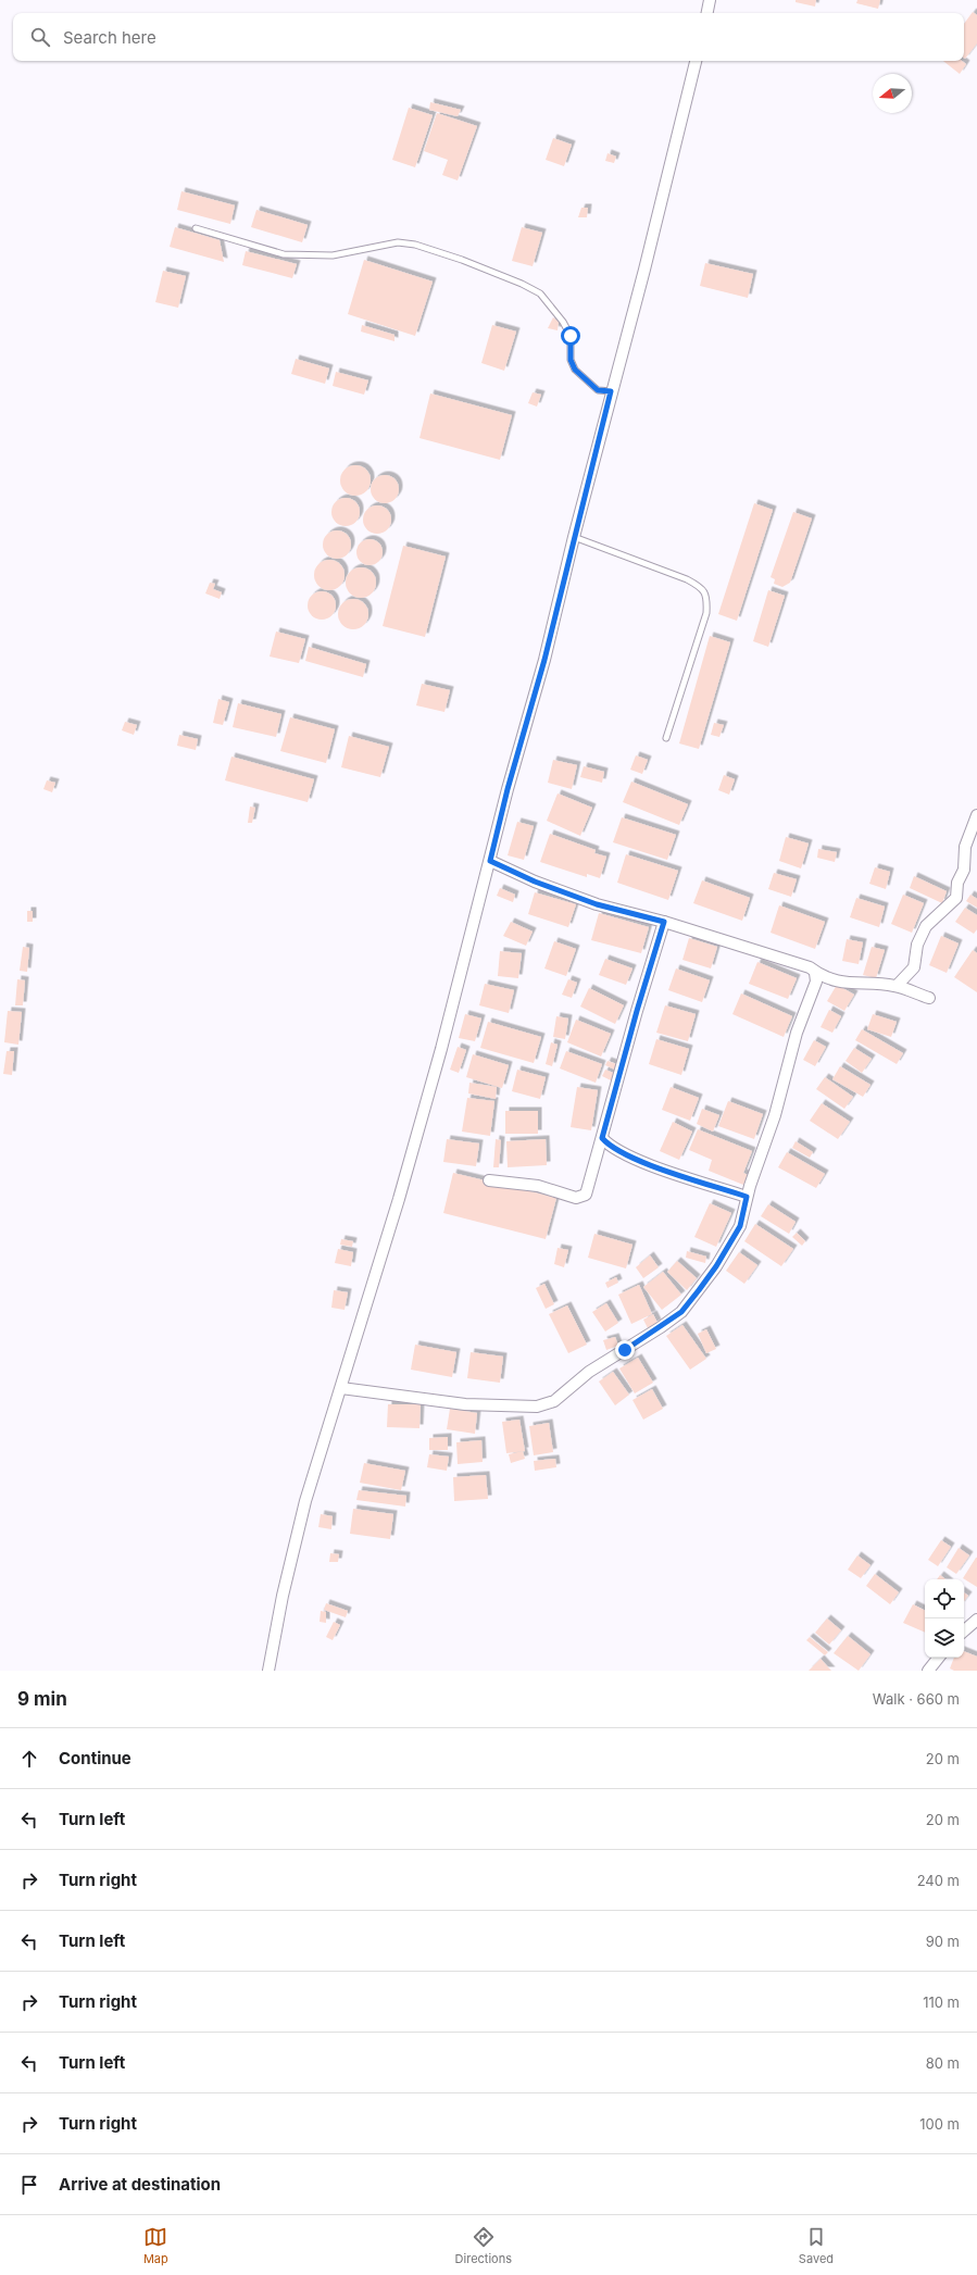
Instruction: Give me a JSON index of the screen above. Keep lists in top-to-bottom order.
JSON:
{
  "north": "left",
  "page": {
    "search": "Search here",
    "heading": ["9 min", "Walk · 660 m"],
    "list": [
      ["Continue", "20 m"],
      ["Turn left", "20 m"],
      ["Turn right", "240 m"],
      ["Turn left", "90 m"],
      ["Turn right", "110 m"],
      ["Turn left", "80 m"],
      ["Turn right", "100 m"],
      "Arrive at destination"
    ],
    "nav": ["Map", "Directions", "Saved"]
  }
}
